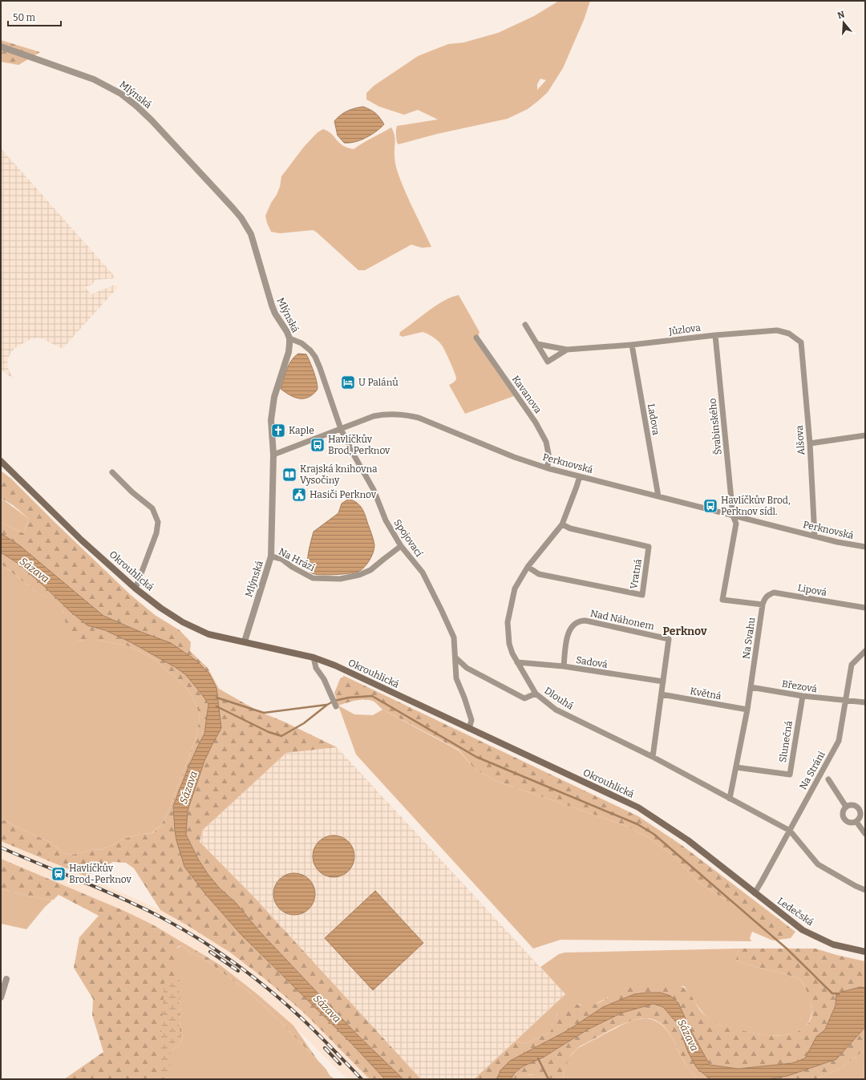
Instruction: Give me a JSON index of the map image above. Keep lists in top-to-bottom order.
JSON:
{
  "streets": {
    "main road": ["Okrouhlická", "Ledečská"],
    "street": [
      "Mlýnská",
      "Jůzlova",
      "Kavanova",
      "Ladova",
      "Švabinského",
      "Alšova",
      "Perknovská",
      "Spojovací",
      "Na Hrázi",
      "Vratná",
      "Lipová",
      "Nad Náhonem",
      "Na Svahu",
      "Sadová",
      "Březová",
      "Květná",
      "Dlouhá",
      "Slunečná",
      "Na Stráni"
    ]
  },
  "crossings": [
    ["Mlýnská", "Perknovská"],
    ["Mlýnská", "Spojovací"],
    ["Mlýnská", "Na Hrázi"],
    ["Mlýnská", "Okrouhlická"],
    ["Jůzlova", "Ladova"],
    ["Jůzlova", "Švabinského"],
    ["Jůzlova", "Alšova"],
    ["Kavanova", "Perknovská"],
    ["Ladova", "Perknovská"],
    ["Švabinského", "Perknovská"],
    ["Švabinského", "Na Svahu"],
    ["Alšova", "Perknovská"],
    ["Perknovská", "Spojovací"],
    ["Perknovská", "Na Svahu"],
    ["Perknovská", "Dlouhá"],
    ["Spojovací", "Na Hrázi"],
    ["Spojovací", "Okrouhlická"],
    ["Okrouhlická", "Na Stráni"],
    ["Okrouhlická", "Ledečská"],
    ["Vratná", "Dlouhá"],
    ["Lipová", "Na Svahu"],
    ["Nad Náhonem", "Sadová"],
    ["Na Svahu", "Březová"],
    ["Na Svahu", "Květná"],
    ["Na Svahu", "Dlouhá"],
    ["Na Svahu", "Slunečná"],
    ["Sadová", "Dlouhá"],
    ["Březová", "Slunečná"],
    ["Březová", "Na Stráni"],
    ["Dlouhá", "Na Stráni"],
    ["Na Stráni", "Ledečská"]
  ],
  "districts": ["Perknov"],
  "water": ["Sázava"],
  "places": {
    "hotel": ["U Palánů"],
    "church": ["Kaple"],
    "bus stop": ["Havlíčkův Brod, Perknov", "Havlíčkův Brod, Perknov sídl."],
    "library": ["Krajská knihovna Vysočiny"],
    "public building": ["Hasiči Perknov"],
    "station": ["Havlíčkův Brod-Perknov"]
  },
  "scale_bar": "50 m",
  "north": "top"
}
